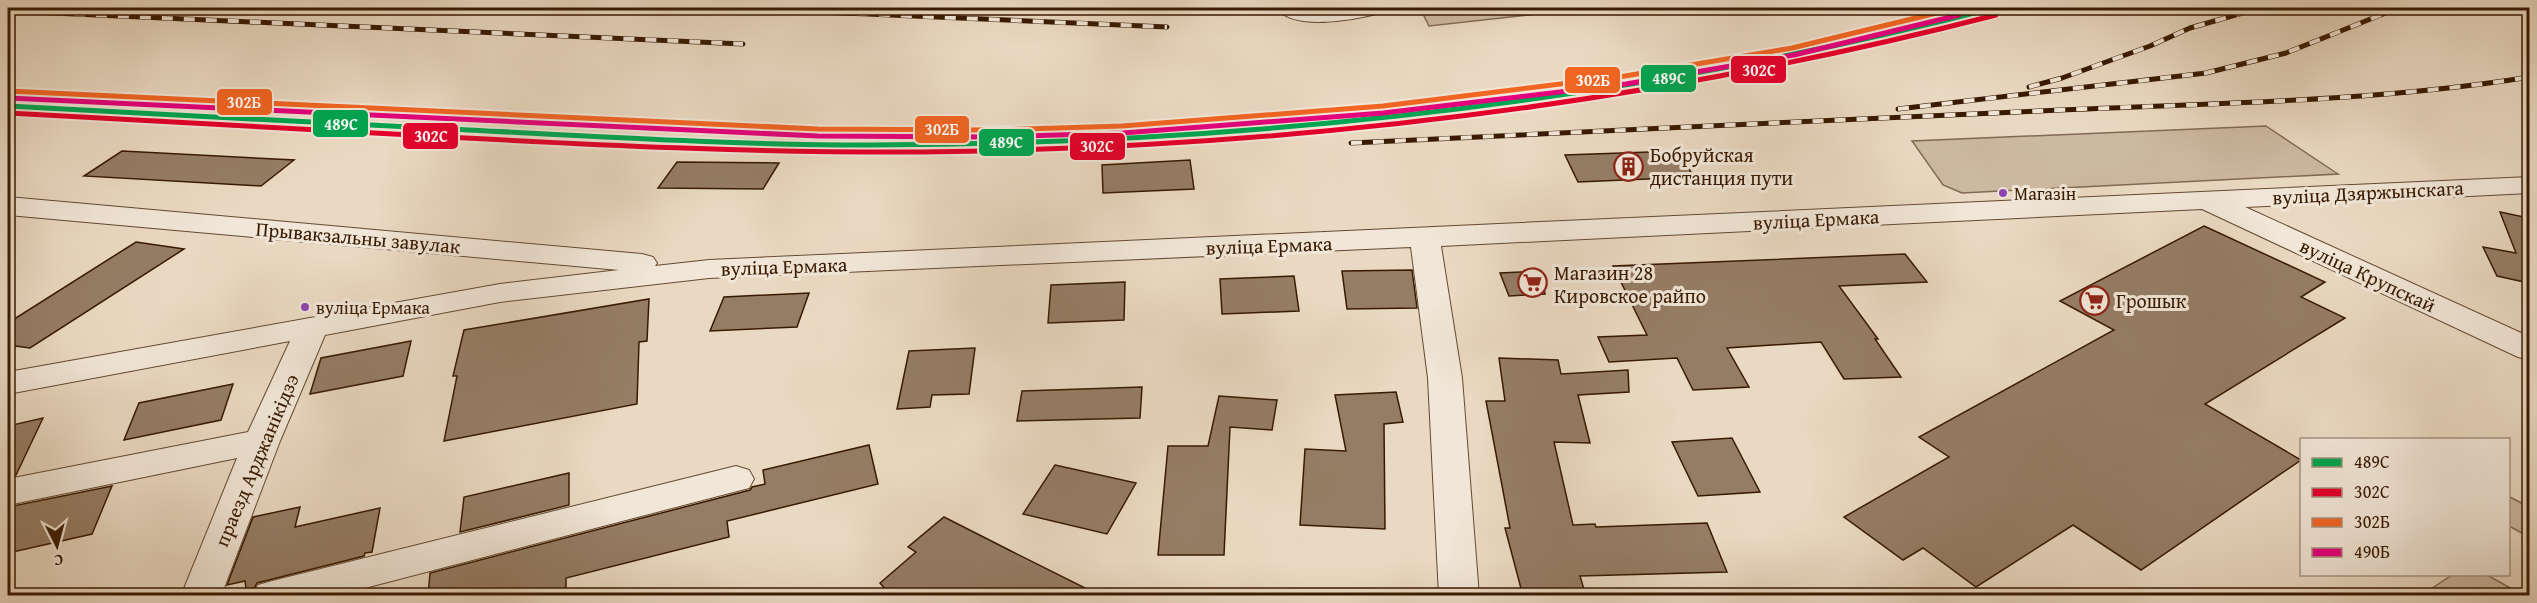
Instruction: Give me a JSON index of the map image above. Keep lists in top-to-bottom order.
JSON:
{
  "streets": {
    "street": [
      "вуліца Дзяржынскага",
      "вуліца Ермака",
      "Прывакзальны завулак",
      "вуліца Крупскай",
      "праезд Арджанікідзэ"
    ]
  },
  "crossings": [
    ["вуліца Дзяржынскага", "вуліца Ермака"],
    ["вуліца Дзяржынскага", "вуліца Крупскай"],
    ["вуліца Ермака", "Прывакзальны завулак"],
    ["вуліца Ермака", "вуліца Крупскай"],
    ["вуліца Ермака", "праезд Арджанікідзэ"]
  ],
  "places": {
    "building": ["Бобруйская дистанция пути"],
    "other": ["Магазін", "вуліца Ермака"],
    "supermarket": ["Магазин 28 Кировское райпо", "Грошык"]
  },
  "lines": [
    "transit line 489С",
    "transit line 302Б",
    "transit line 302С",
    "transit line 490Б"
  ],
  "legend": [
    "489С",
    "302С",
    "302Б",
    "490Б"
  ],
  "north": "bottom"
}
